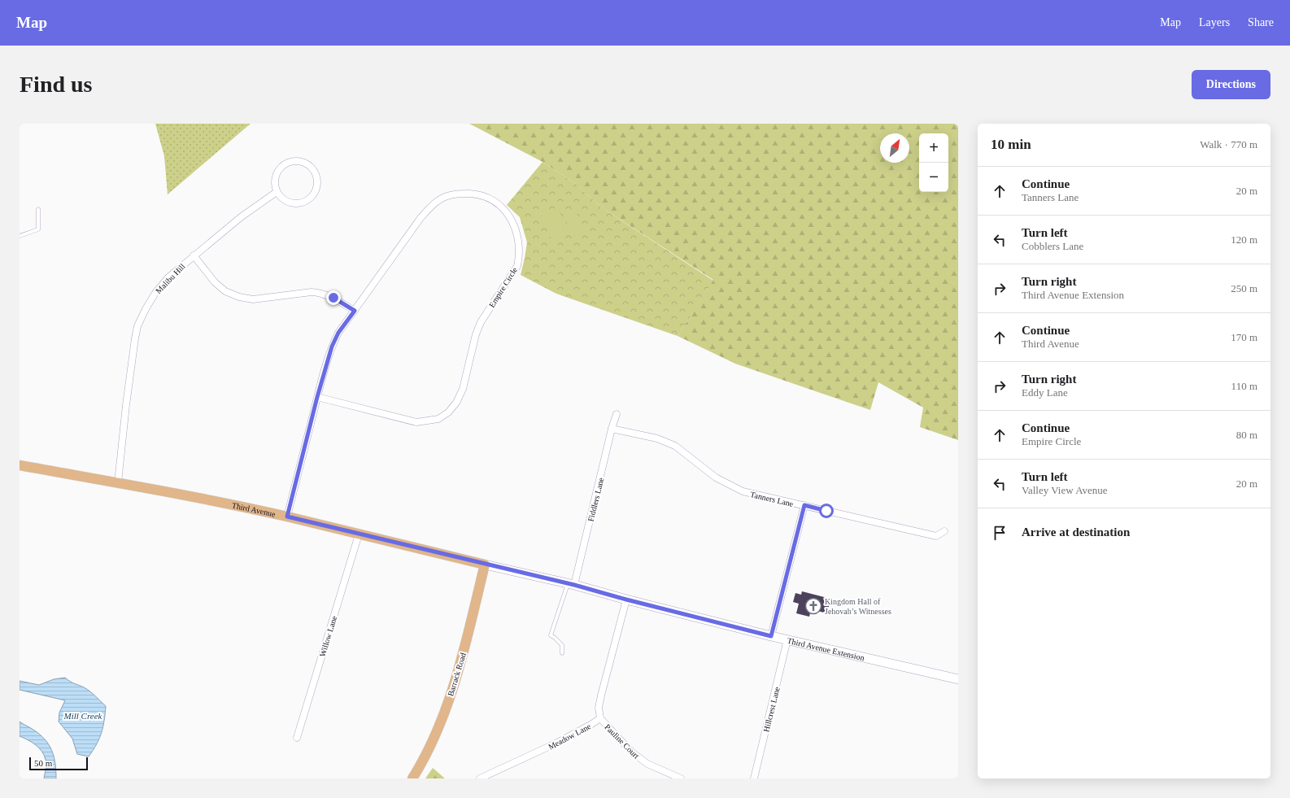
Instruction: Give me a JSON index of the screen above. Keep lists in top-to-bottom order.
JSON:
{
  "streets": {
    "main road": ["Third Avenue", "Barrack Road"],
    "street": [
      "Malibu Hill",
      "Empire Circle",
      "Tanners Lane",
      "Fiddlers Lane",
      "Willow Lane",
      "Third Avenue Extension",
      "Hillcrest Lane",
      "Meadow Lane",
      "Pauline Court"
    ]
  },
  "crossings": [
    ["Malibu Hill", "Third Avenue"],
    ["Tanners Lane", "Fiddlers Lane"],
    ["Fiddlers Lane", "Third Avenue Extension"],
    ["Third Avenue", "Willow Lane"],
    ["Third Avenue", "Third Avenue Extension"],
    ["Third Avenue", "Barrack Road"],
    ["Third Avenue Extension", "Barrack Road"],
    ["Third Avenue Extension", "Hillcrest Lane"],
    ["Third Avenue Extension", "Meadow Lane"],
    ["Meadow Lane", "Pauline Court"]
  ],
  "water": ["Mill Creek"],
  "places": {
    "church": ["Kingdom Hall of Jehovah’s Witnesses"]
  },
  "scale_bar": "50 m",
  "north": "top right",
  "page": {
    "header": "Map",
    "nav": ["Map", "Layers", "Share"],
    "buttons": "Directions",
    "title": "Find us",
    "heading": ["10 min", "Walk · 770 m"],
    "map_buttons": ["+", "−"],
    "list": [
      ["Continue", "Tanners Lane", "20 m"],
      ["Turn left", "Cobblers Lane", "120 m"],
      ["Turn right", "Third Avenue Extension", "250 m"],
      ["Continue", "Third Avenue", "170 m"],
      ["Turn right", "Eddy Lane", "110 m"],
      ["Continue", "Empire Circle", "80 m"],
      ["Turn left", "Valley View Avenue", "20 m"],
      "Arrive at destination"
    ],
    "scale": "50 m"
  }
}
